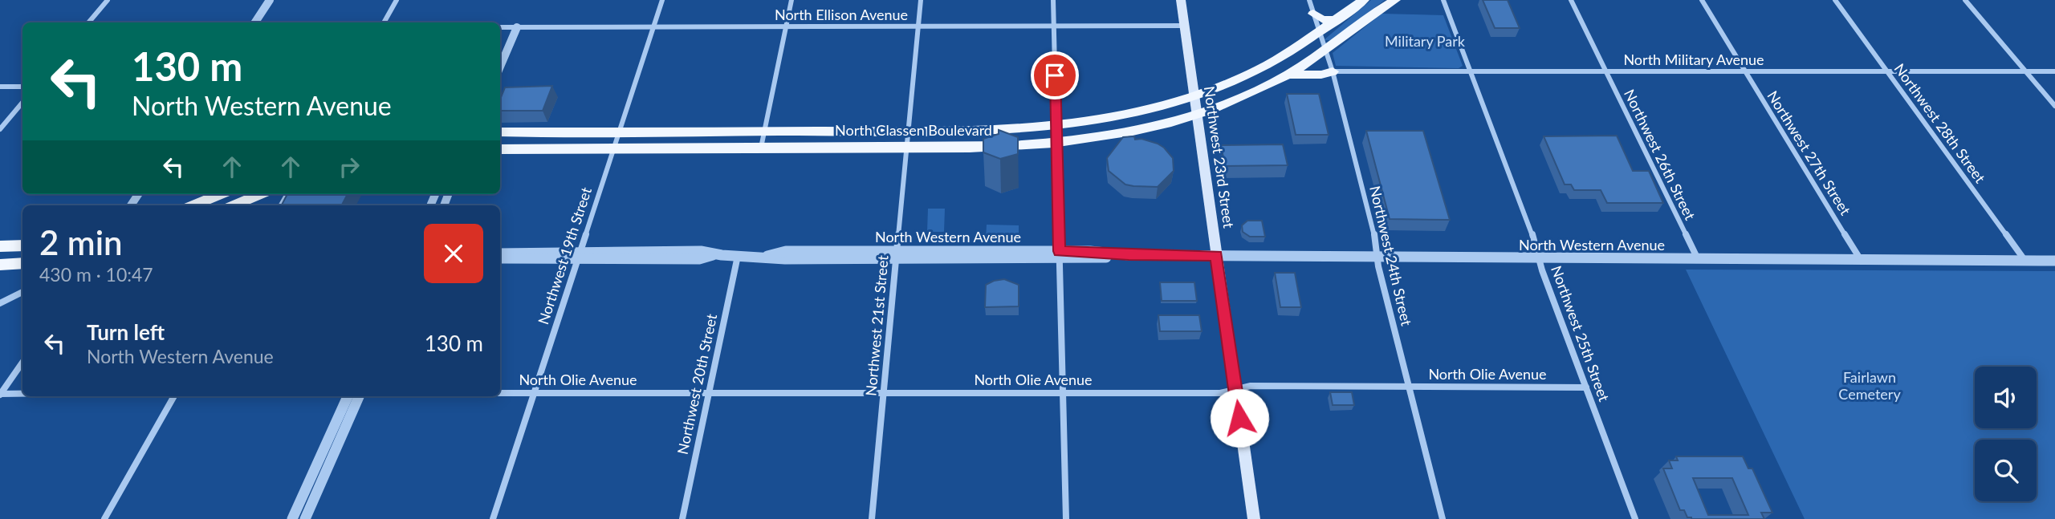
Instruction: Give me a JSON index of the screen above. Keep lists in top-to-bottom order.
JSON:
{
  "streets": {
    "main road": ["North Classen Boulevard", "Northwest 23rd Street"],
    "street": [
      "North Ellison Avenue",
      "North Military Avenue",
      "Northwest 28th Street",
      "Northwest 27th Street",
      "Northwest 26th Street",
      "North Western Avenue",
      "Northwest 19th Street",
      "Northwest 24th Street",
      "Northwest 21st Street",
      "Northwest 25th Street",
      "North Olie Avenue",
      "Northwest 20th Street"
    ]
  },
  "crossings": [
    ["North Ellison Avenue", "Northwest 23rd Street"],
    ["North Ellison Avenue", "Northwest 19th Street"],
    ["North Ellison Avenue", "Northwest 21st Street"],
    ["North Military Avenue", "Northwest 28th Street"],
    ["North Military Avenue", "Northwest 27th Street"],
    ["North Military Avenue", "Northwest 26th Street"],
    ["North Military Avenue", "Northwest 24th Street"],
    ["North Military Avenue", "Northwest 25th Street"],
    ["Northwest 28th Street", "North Western Avenue"],
    ["North Classen Boulevard", "Northwest 23rd Street"],
    ["North Classen Boulevard", "Northwest 19th Street"],
    ["North Classen Boulevard", "Northwest 24th Street"],
    ["North Classen Boulevard", "Northwest 21st Street"],
    ["Northwest 27th Street", "North Western Avenue"],
    ["Northwest 26th Street", "North Western Avenue"],
    ["Northwest 23rd Street", "North Western Avenue"],
    ["Northwest 23rd Street", "North Olie Avenue"],
    ["North Western Avenue", "Northwest 19th Street"],
    ["North Western Avenue", "Northwest 24th Street"],
    ["North Western Avenue", "Northwest 21st Street"],
    ["North Western Avenue", "Northwest 25th Street"],
    ["North Western Avenue", "Northwest 20th Street"],
    ["Northwest 19th Street", "North Olie Avenue"],
    ["Northwest 24th Street", "North Olie Avenue"],
    ["Northwest 21st Street", "North Olie Avenue"],
    ["Northwest 25th Street", "North Olie Avenue"],
    ["North Olie Avenue", "Northwest 20th Street"]
  ],
  "parks": ["Military Park", "Fairlawn Cemetery"],
  "page": {
    "turn": ["130 m", "North Western Avenue"],
    "heading": ["2 min", "430 m · 10:47"],
    "list": [
      {
        "name": "Turn left",
        "note": "North Western Avenue",
        "value": "130 m"
      }
    ]
  }
}
